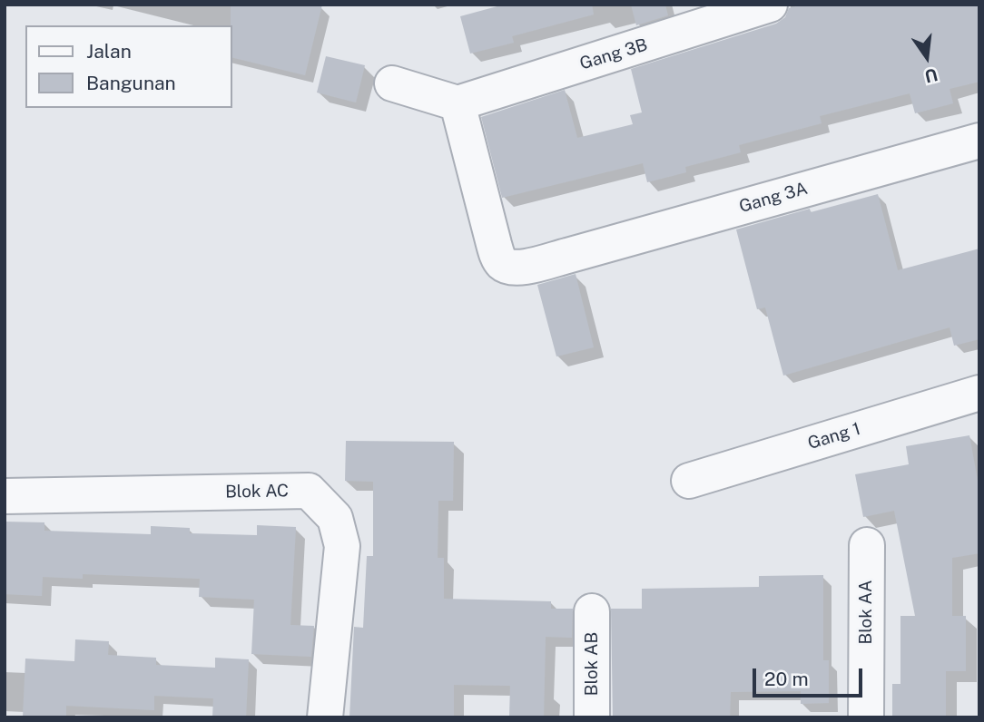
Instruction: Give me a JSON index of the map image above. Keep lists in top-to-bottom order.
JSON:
{
  "streets": {
    "street": [
      "Gang 3B",
      "Gang 3A",
      "Gang 1",
      "Blok AC",
      "Blok AA",
      "Blok AB"
    ]
  },
  "crossings": [
    ["Gang 3B", "Gang 3A"]
  ],
  "legend": ["Jalan", "Bangunan"],
  "scale_bar": "20 m",
  "north": "bottom"
}
